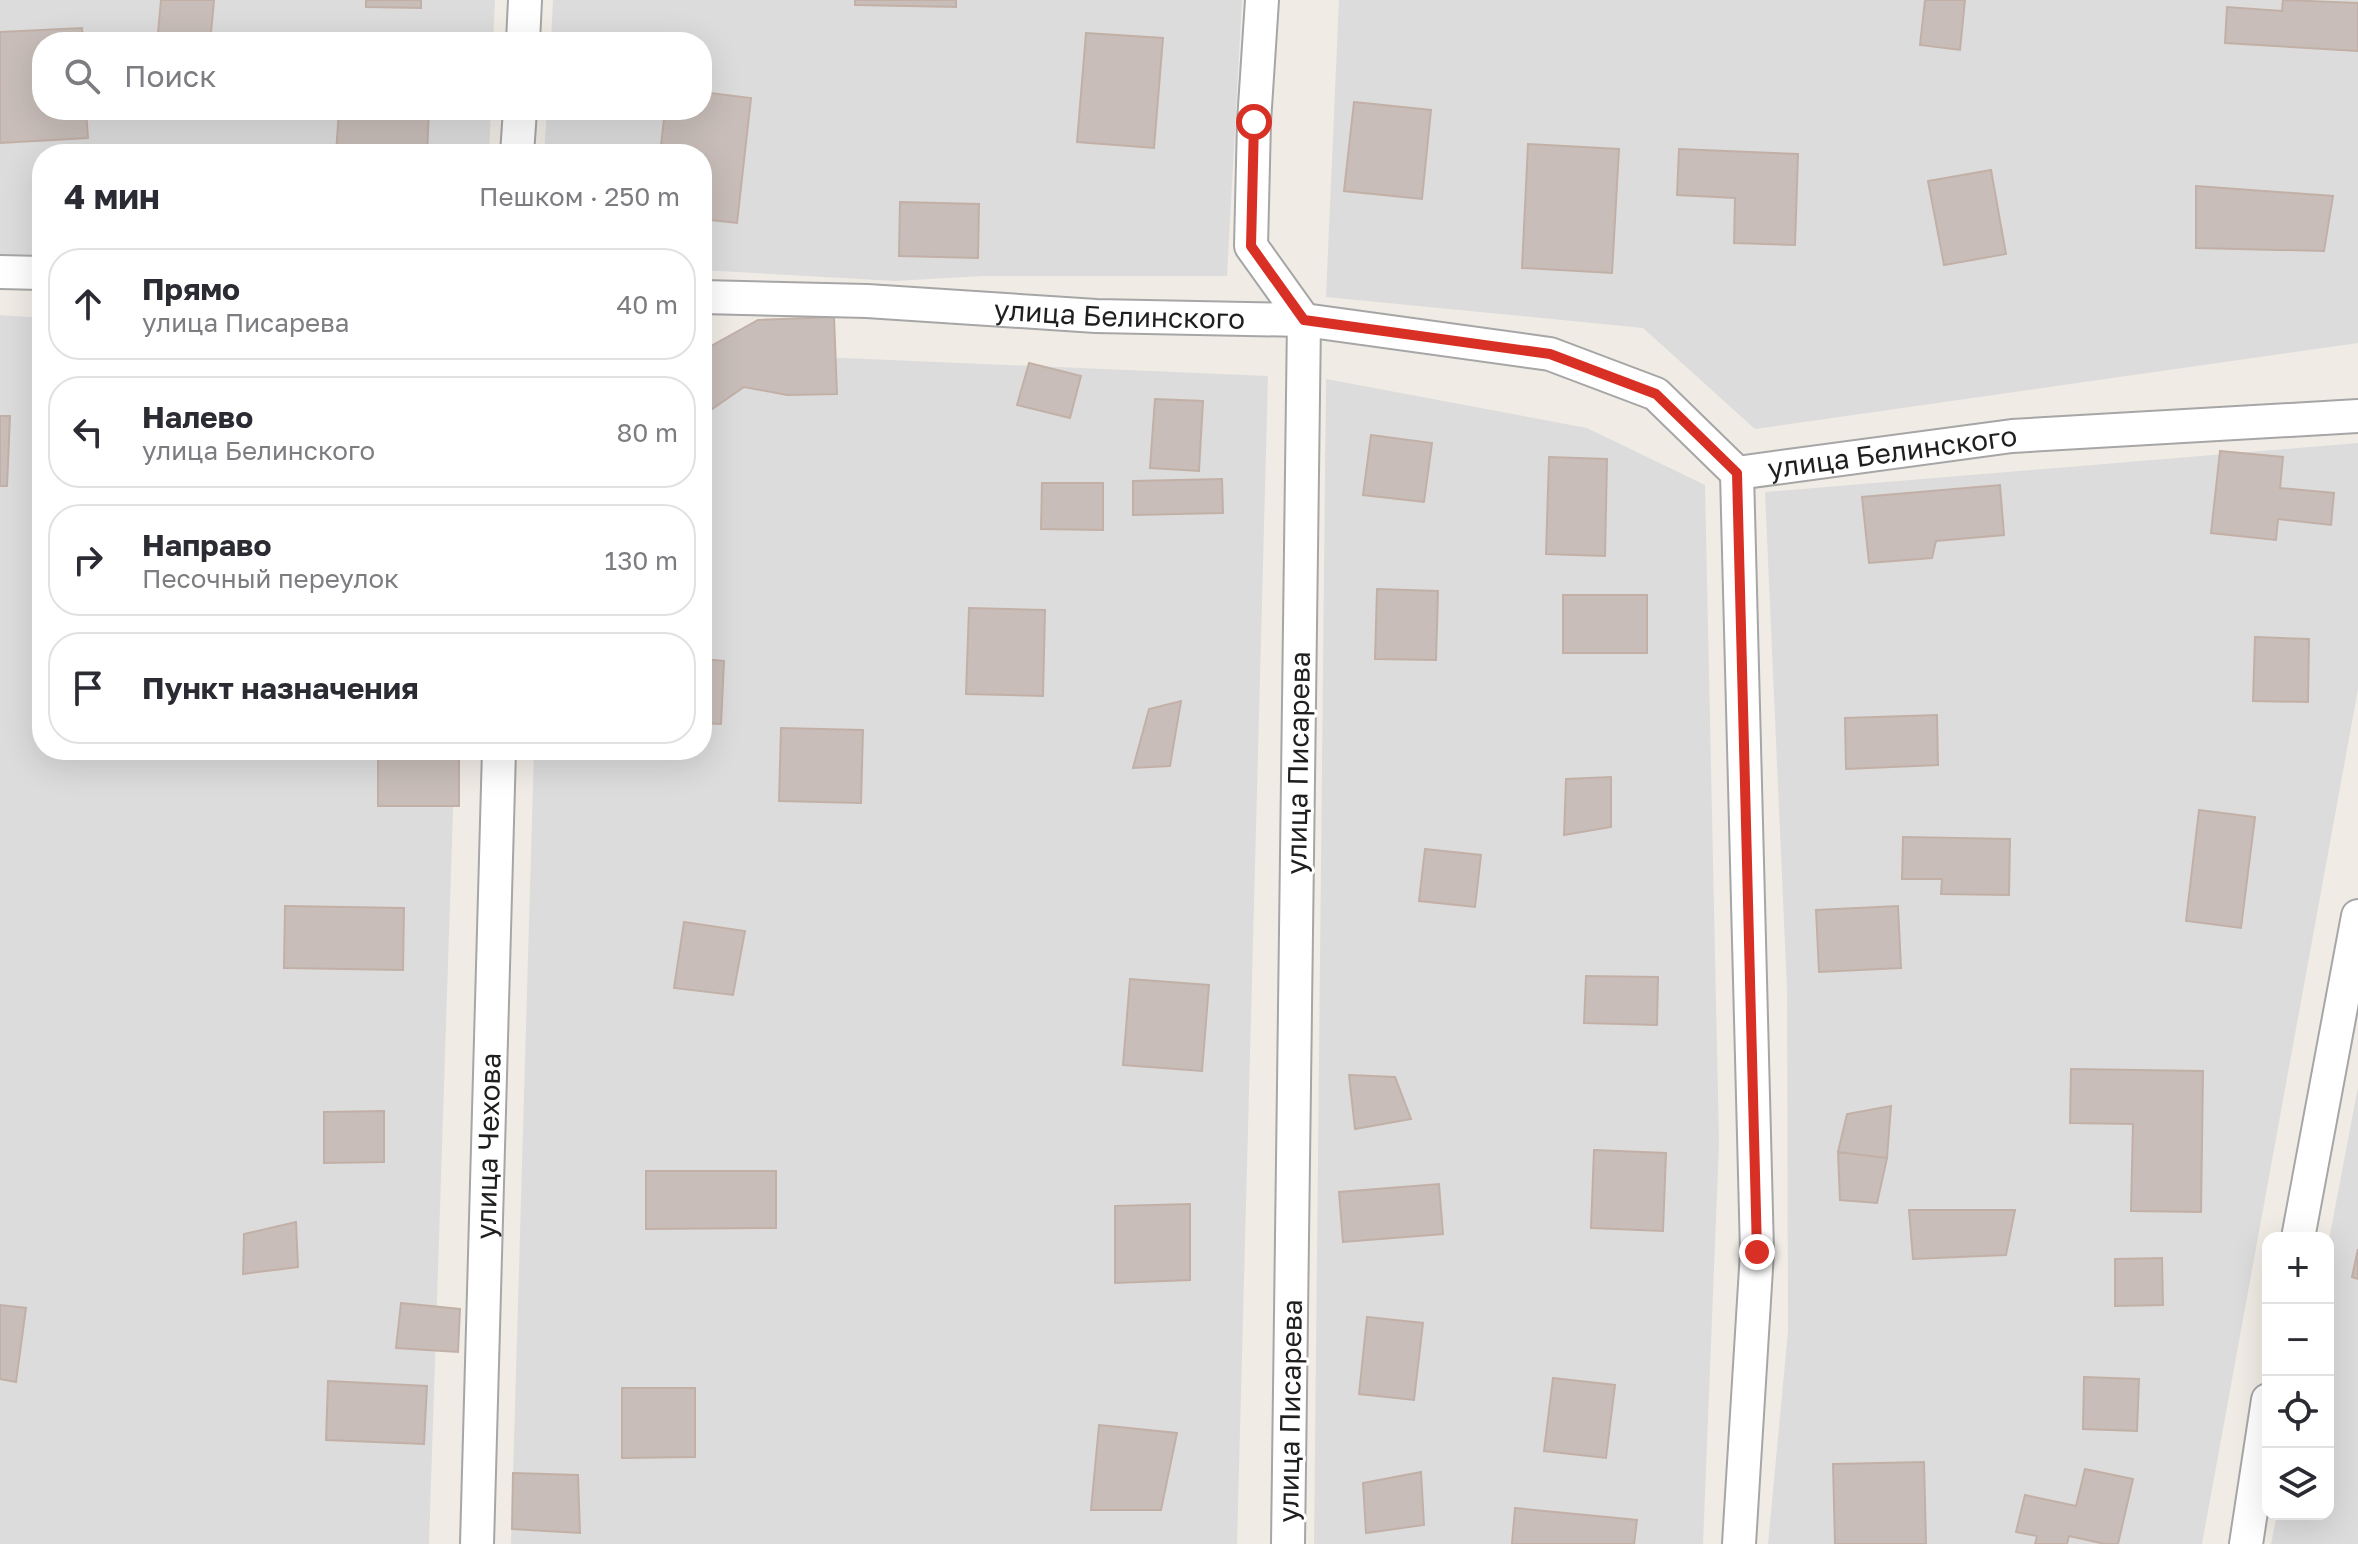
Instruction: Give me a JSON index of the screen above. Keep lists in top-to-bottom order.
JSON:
{
  "streets": {
    "street": ["улица Белинского", "улица Писарева", "улица Чехова"]
  },
  "crossings": [
    ["улица Белинского", "улица Писарева"]
  ],
  "page": {
    "search": "Поиск",
    "heading": ["4 мин", "Пешком · 250 m"],
    "list": [
      ["Прямо", "улица Писарева", "40 m"],
      ["Налево", "улица Белинского", "80 m"],
      ["Направо", "Песочный переулок", "130 m"],
      "Пункт назначения"
    ],
    "map_buttons": ["+", "−"]
  }
}
